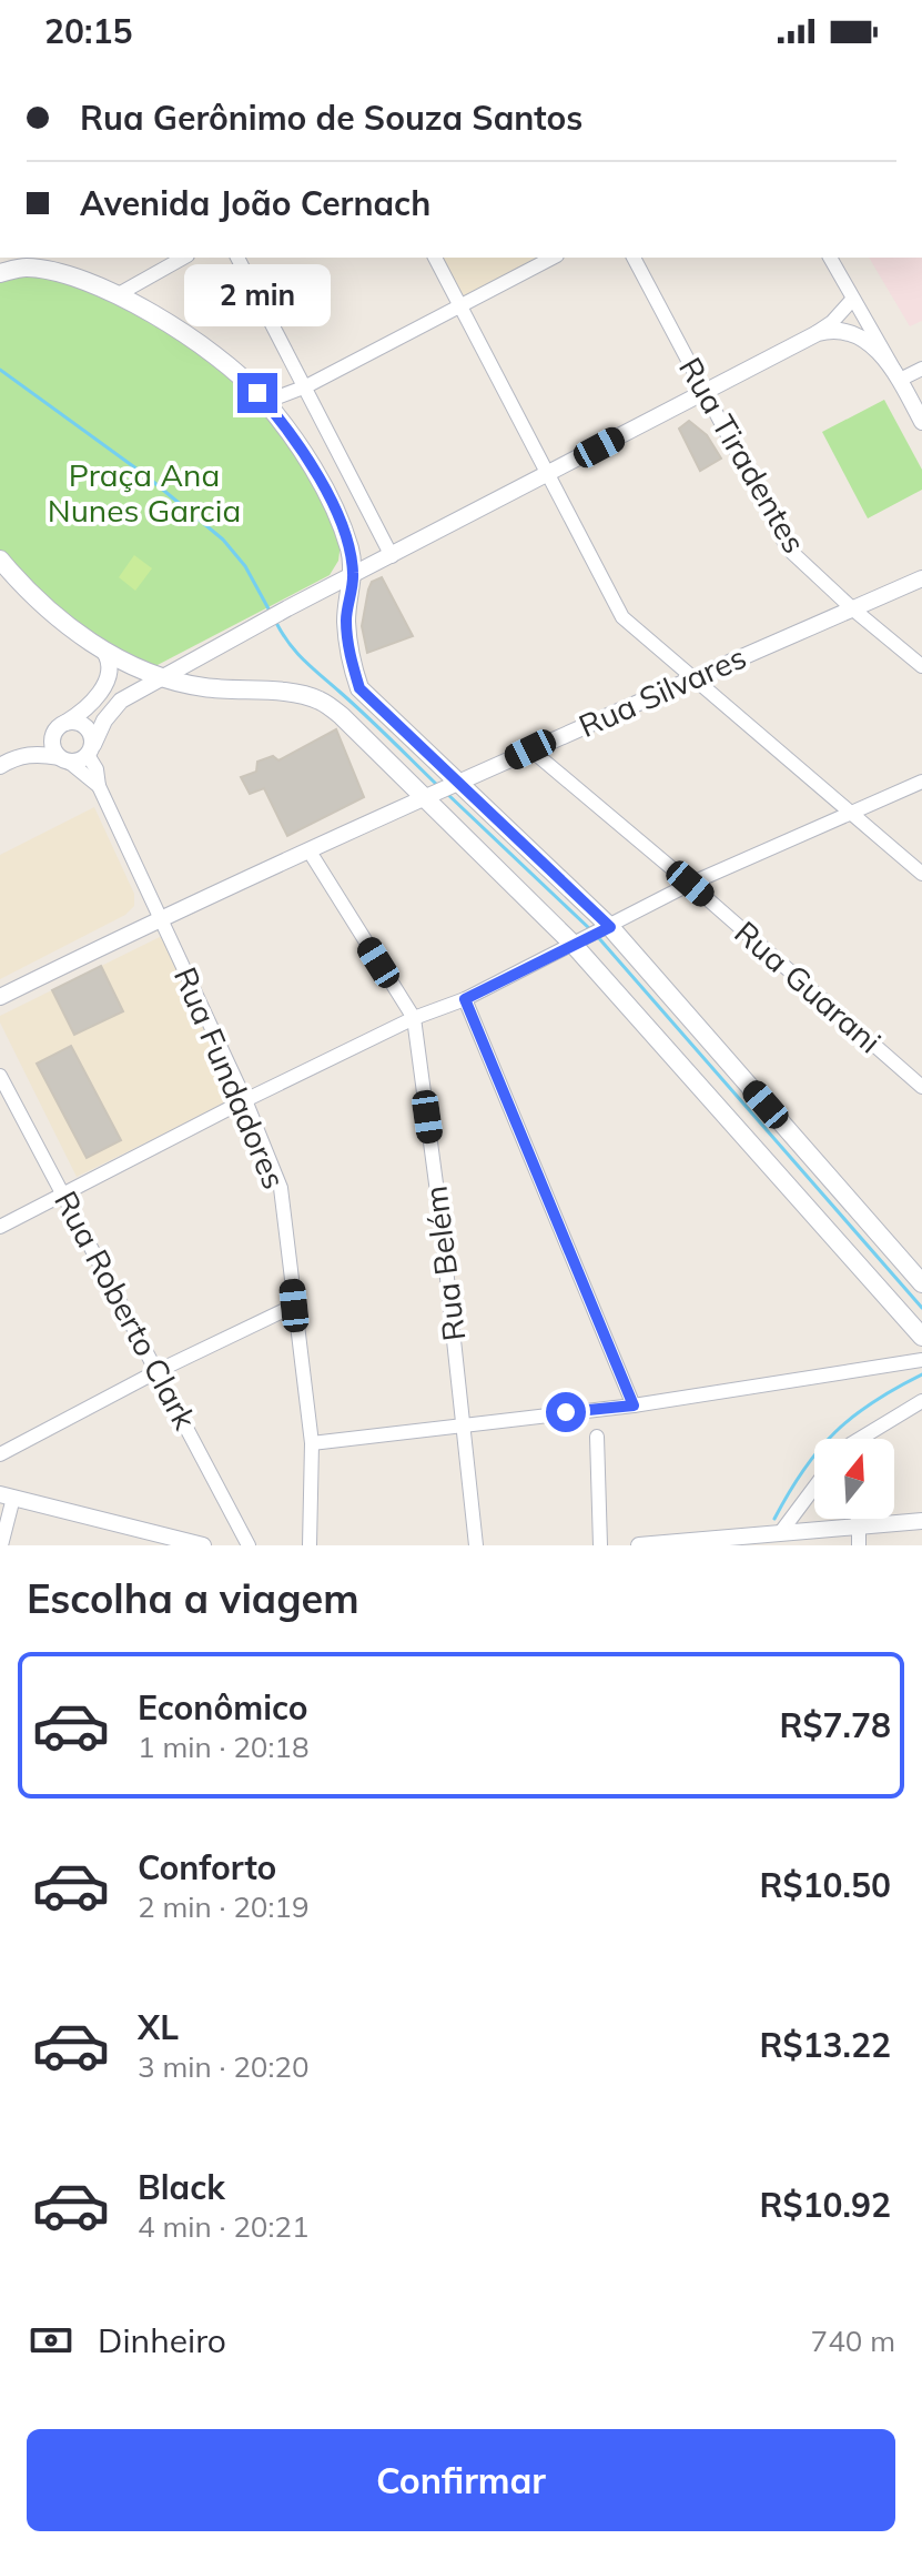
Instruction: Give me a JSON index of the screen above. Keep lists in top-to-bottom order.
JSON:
{
  "streets": {
    "street": [
      "Rua Tiradentes",
      "Rua Silvares",
      "Rua Guarani",
      "Rua Fundadores",
      "Rua Belém",
      "Rua Roberto Clark"
    ]
  },
  "crossings": [
    ["Rua Tiradentes", "Rua Silvares"],
    ["Rua Silvares", "Rua Guarani"],
    ["Rua Silvares", "Rua Fundadores"],
    ["Rua Silvares", "Rua Belém"]
  ],
  "parks": ["Praça Ana Nunes Garcia"],
  "north": "top",
  "page": {
    "status": "20:15",
    "banner": ["Rua Gerônimo de Souza Santos", "Avenida João Cernach"],
    "bubble": "2 min",
    "heading": "Escolha a viagem",
    "list": [
      {
        "name": "Econômico",
        "note": "1 min · 20:18",
        "value": "R$7.78"
      },
      {
        "name": "Conforto",
        "note": "2 min · 20:19",
        "value": "R$10.50"
      },
      {
        "name": "XL",
        "note": "3 min · 20:20",
        "value": "R$13.22"
      },
      {
        "name": "Black",
        "note": "4 min · 20:21",
        "value": "R$10.92"
      }
    ],
    "pay": ["Dinheiro", "740 m"],
    "buttons": "Confirmar"
  }
}
